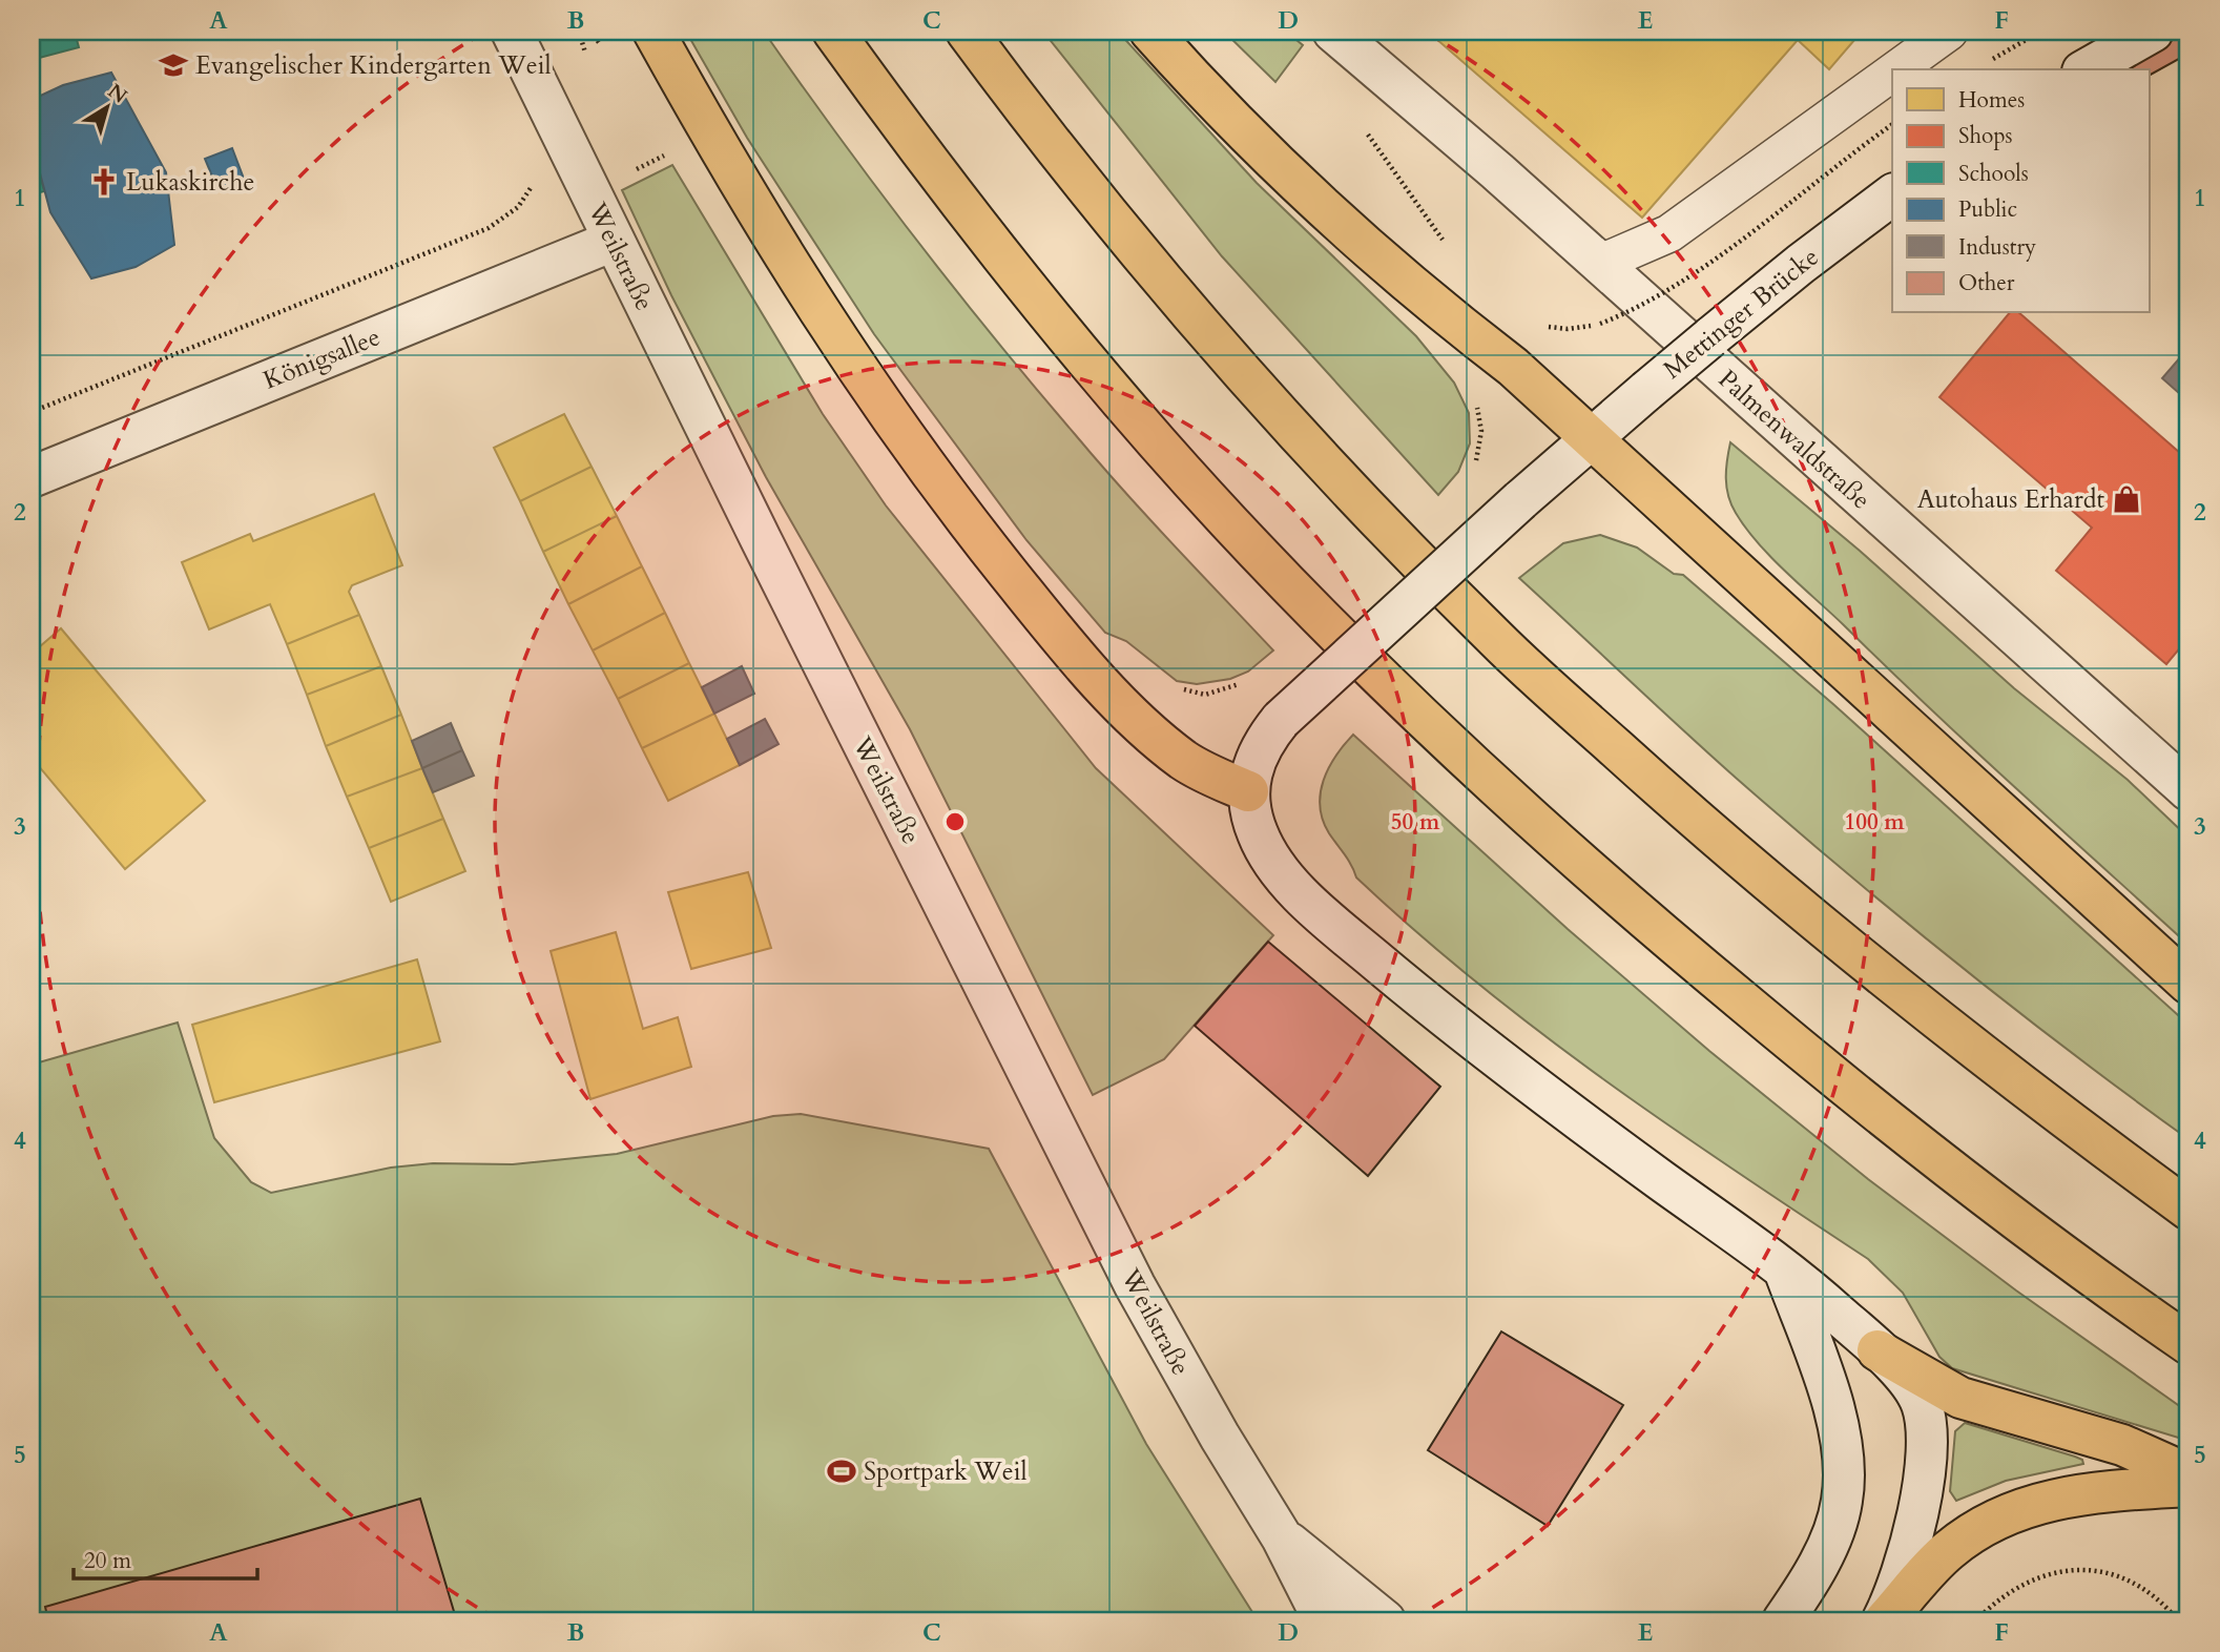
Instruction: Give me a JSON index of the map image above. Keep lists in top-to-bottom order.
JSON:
{
  "streets": {
    "street": [
      "Weilstraße",
      "Mettinger Brücke",
      "Königsallee",
      "Palmenwaldstraße"
    ]
  },
  "crossings": [
    ["Weilstraße", "Königsallee"]
  ],
  "places": {
    "school or university": ["Evangelischer Kindergarten Weil"],
    "church": ["Lukaskirche"],
    "shop": ["Autohaus Erhardt"],
    "sports": ["Sportpark Weil"]
  },
  "legend": [
    "Homes",
    "Shops",
    "Schools",
    "Public",
    "Industry",
    "Other"
  ],
  "scale_bar": "20 m",
  "north": "top right",
  "grid": {
    "columns": [
      "A",
      "B",
      "C",
      "D",
      "E",
      "F"
    ],
    "rows": [
      "1",
      "2",
      "3",
      "4",
      "5"
    ]
  },
  "rings": ["50 m", "100 m"]
}
